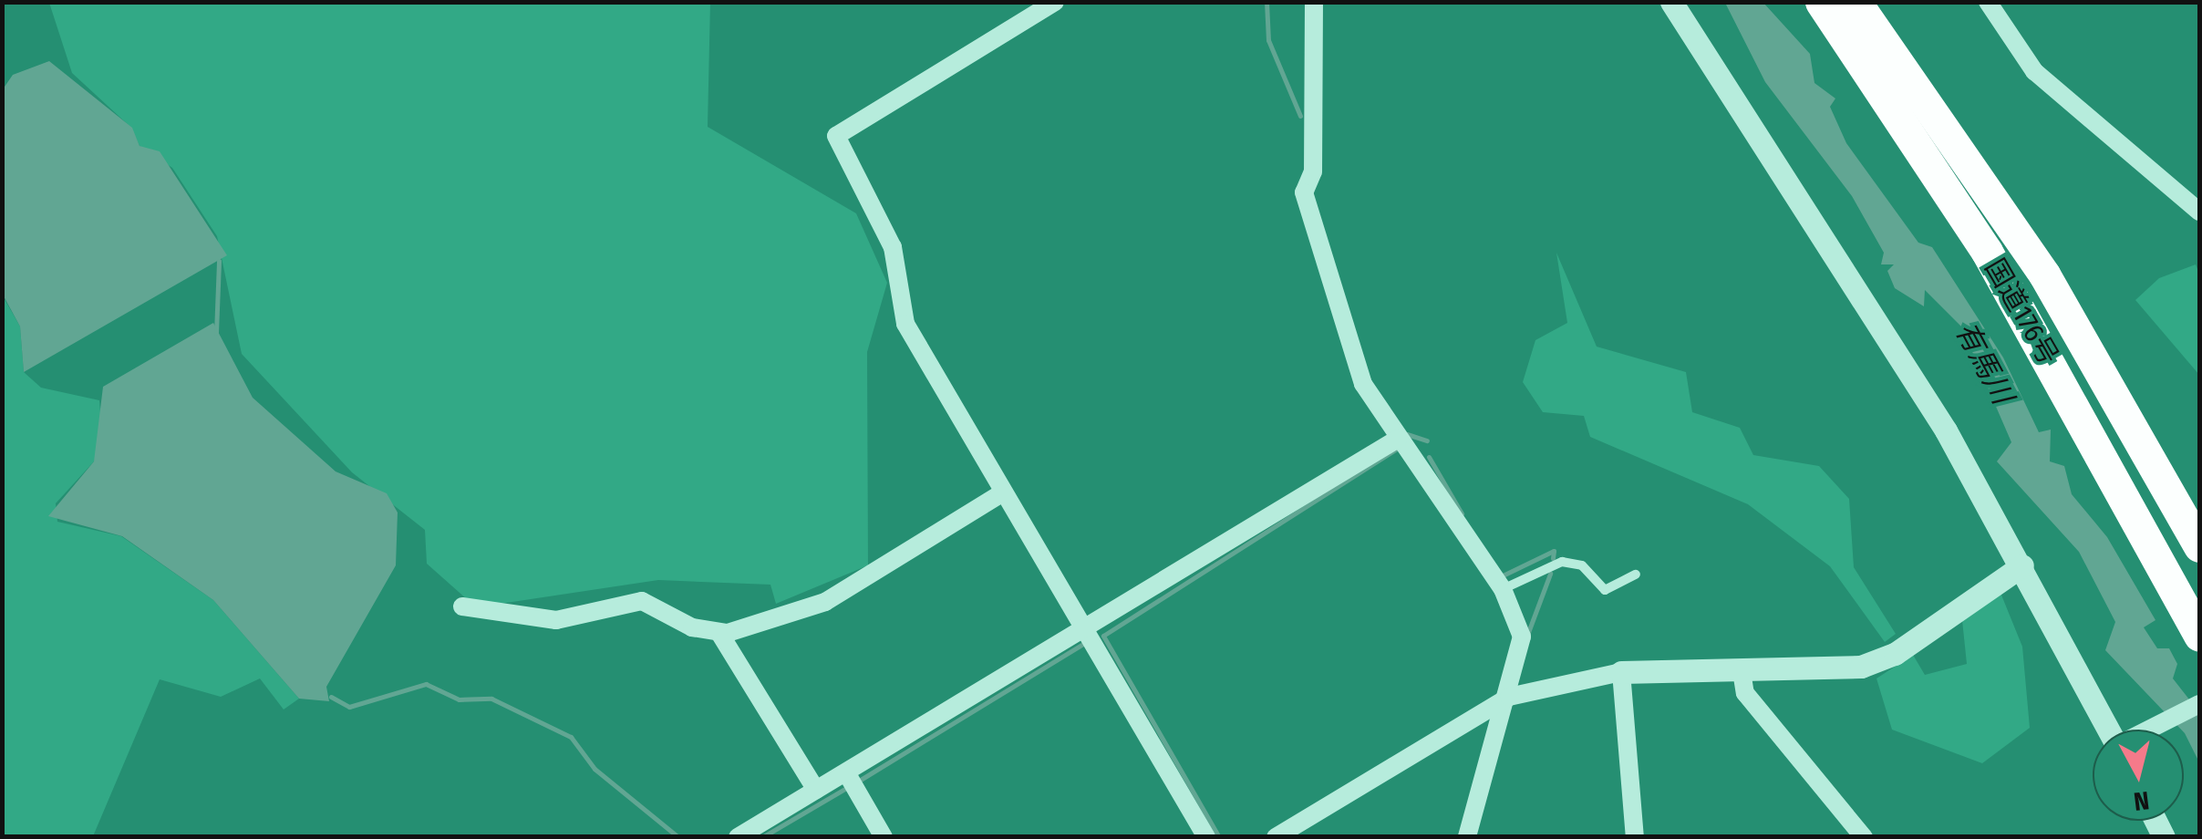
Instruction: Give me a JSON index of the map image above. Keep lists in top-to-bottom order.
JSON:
{
  "streets": {
    "highway": ["国道176号"]
  },
  "water": ["有馬川"],
  "north": "bottom"
}
